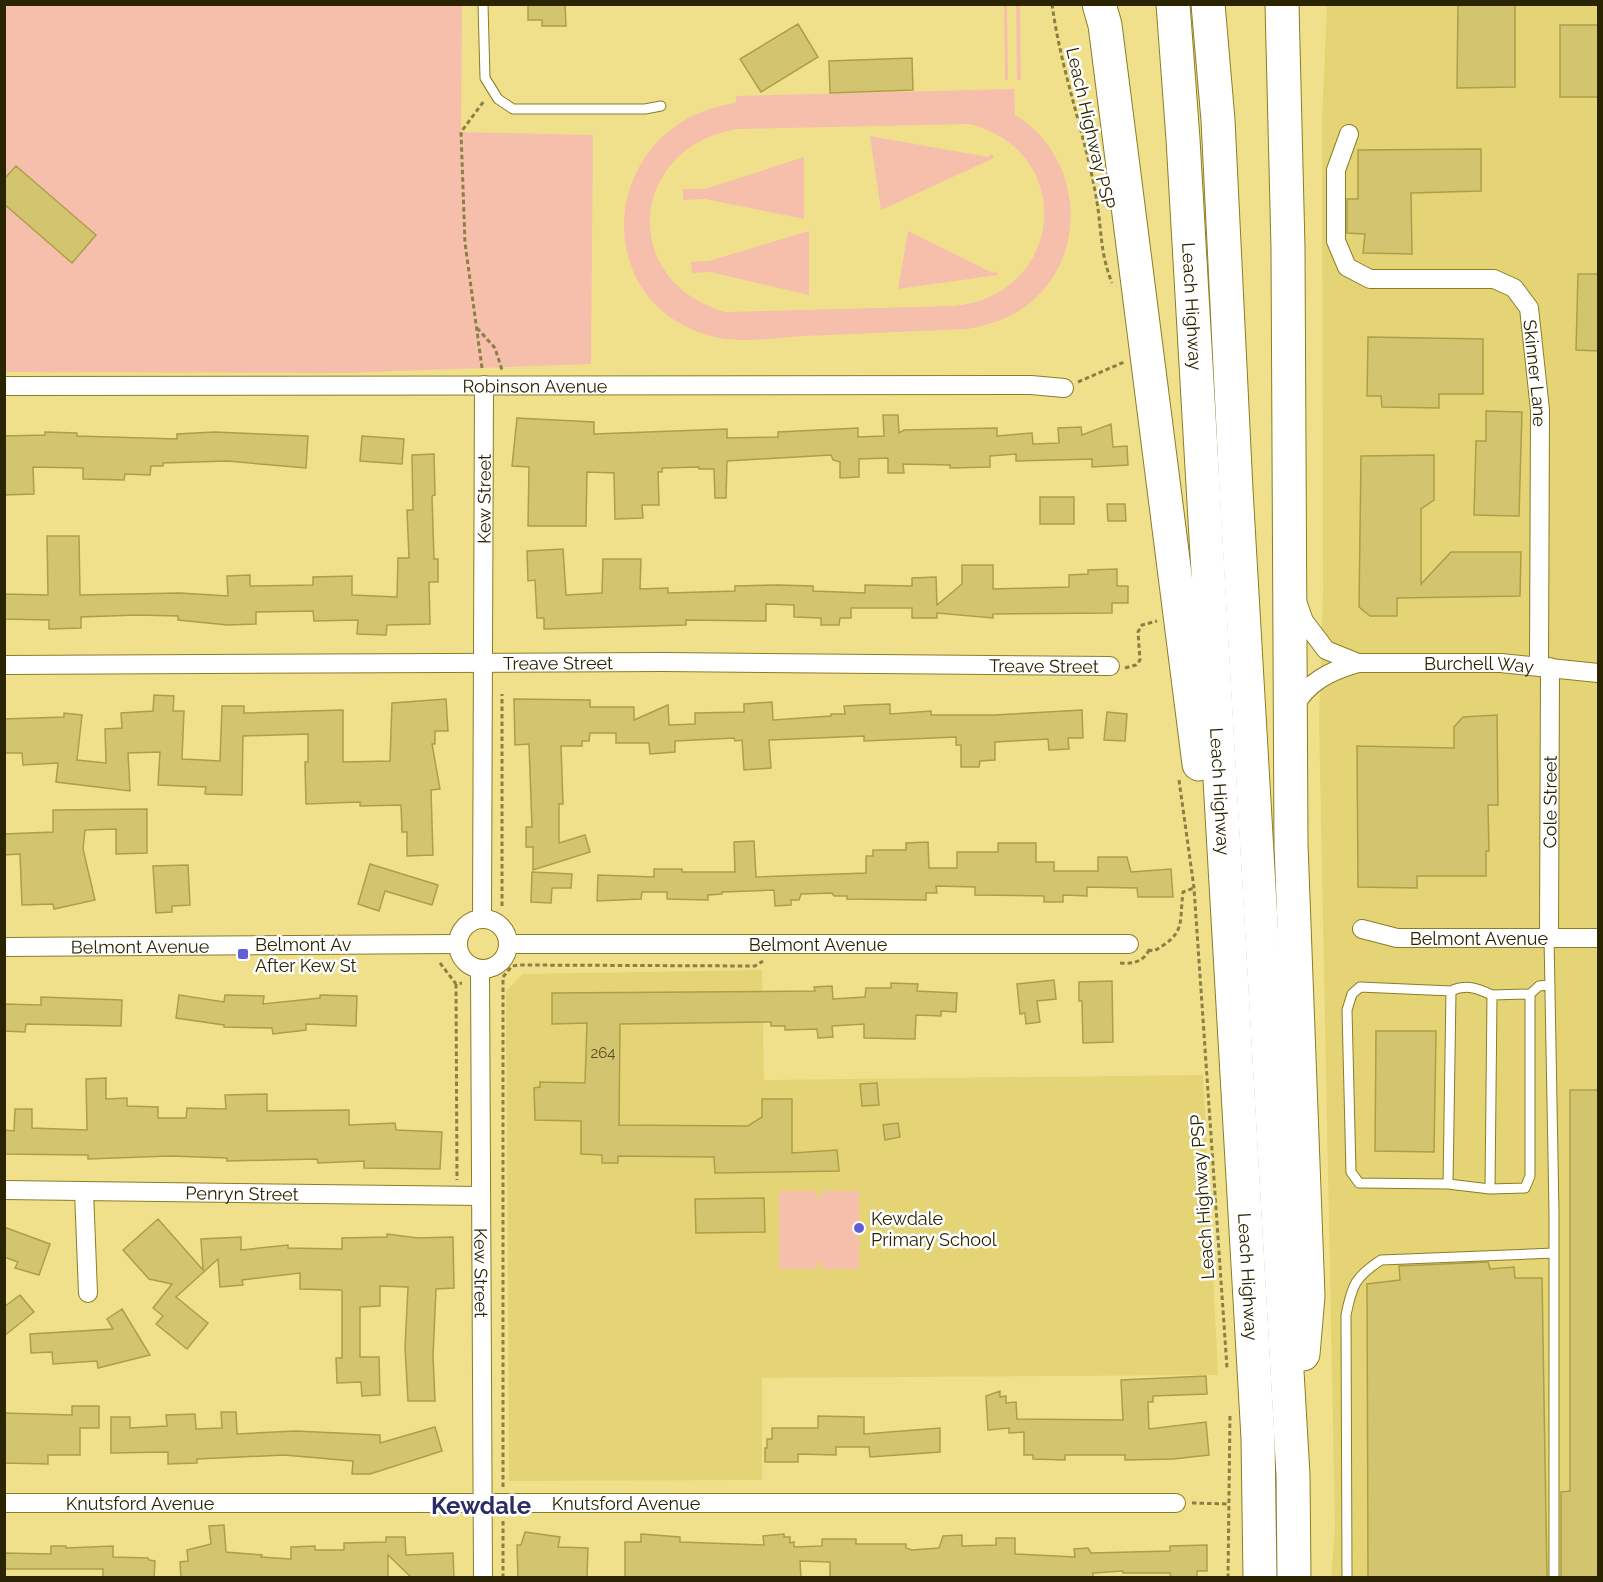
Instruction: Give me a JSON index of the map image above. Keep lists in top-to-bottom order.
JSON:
{
  "streets": {
    "highway": ["Leach Highway"],
    "street": [
      "Skinner Lane",
      "Robinson Avenue",
      "Kew Street",
      "Treave Street",
      "Burchell Way",
      "Cole Street",
      "Belmont Avenue",
      "Penryn Street",
      "Knutsford Avenue"
    ],
    "path": ["Leach Highway PSP"]
  },
  "crossings": [
    ["Skinner Lane", "Burchell Way"],
    ["Skinner Lane", "Cole Street"],
    ["Robinson Avenue", "Kew Street"],
    ["Kew Street", "Treave Street"],
    ["Kew Street", "Belmont Avenue"],
    ["Kew Street", "Penryn Street"],
    ["Kew Street", "Knutsford Avenue"],
    ["Burchell Way", "Cole Street"],
    ["Cole Street", "Belmont Avenue"]
  ],
  "districts": ["Kewdale"],
  "places": {
    "transit": ["Belmont Av After Kew St"],
    "other": ["Kewdale Primary School"]
  },
  "house_numbers": ["264"]
}
